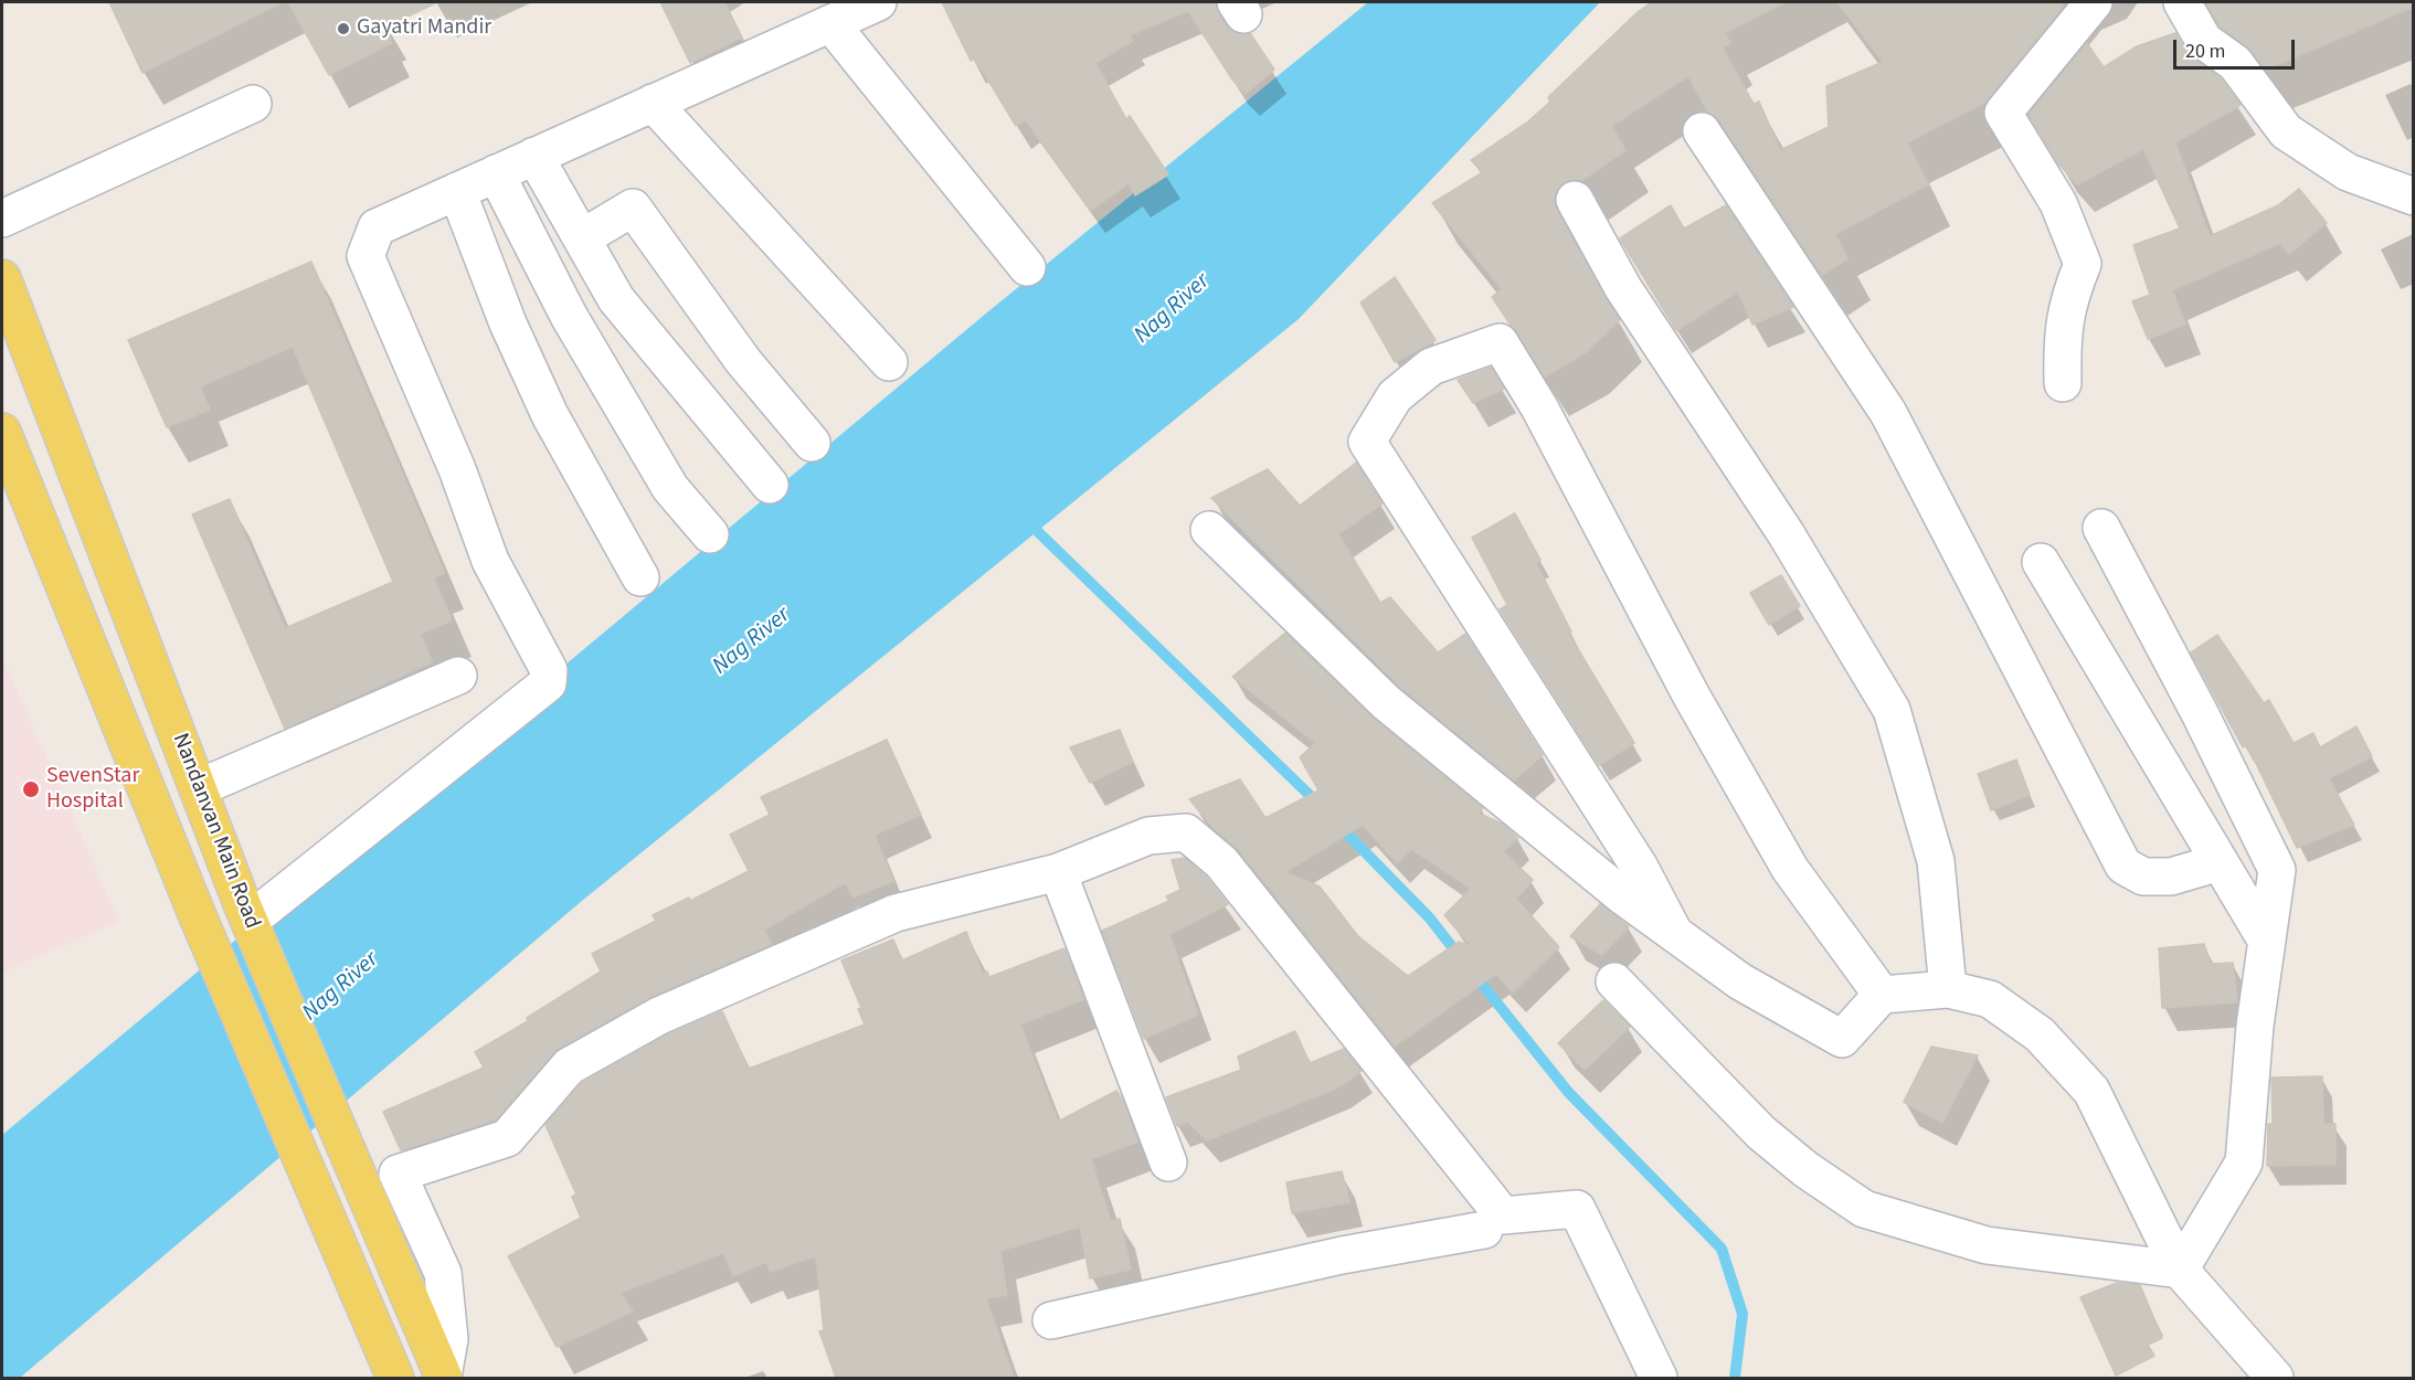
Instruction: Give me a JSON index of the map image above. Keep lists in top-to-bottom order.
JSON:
{
  "streets": {
    "main road": ["Nandanvan Main Road"]
  },
  "water": ["Nag River"],
  "places": ["Gayatri Mandir", "SevenStar Hospital"],
  "scale_bar": "20 m"
}
